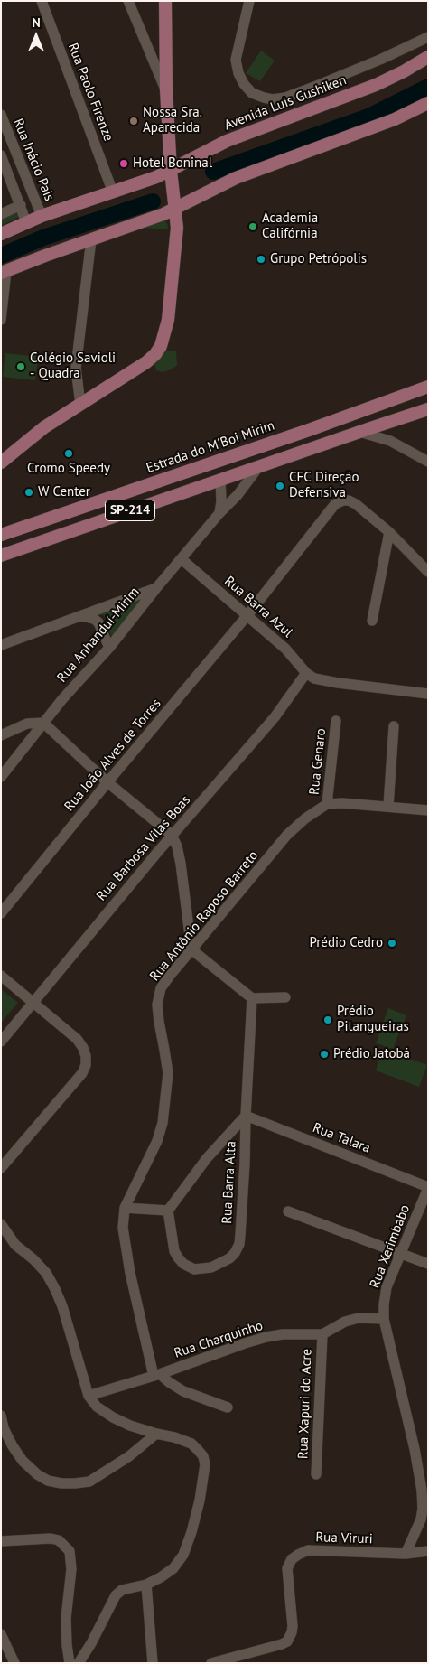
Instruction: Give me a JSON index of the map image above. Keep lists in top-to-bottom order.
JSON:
{
  "streets": {
    "main road": ["Avenida Luis Gushiken", "Estrada do M'Boi Mirim", "SP-214"],
    "street": [
      "Rua Paolo Firenze",
      "Rua Inácio Pais",
      "Rua Barra Azul",
      "Rua Anhanduí-Mirim",
      "Rua João Alves de Torres",
      "Rua Genaro",
      "Rua Barbosa Vilas Boas",
      "Rua Antônio Raposo Barreto",
      "Rua Talara",
      "Rua Barra Alta",
      "Rua Xerimbabo",
      "Rua Charquinho",
      "Rua Xapuri do Acre",
      "Rua Viruri"
    ]
  },
  "crossings": [
    ["Rua Paolo Firenze", "Avenida Luis Gushiken"],
    ["Avenida Luis Gushiken", "Rua Inácio Pais"],
    ["SP-214", "Rua Anhanduí-Mirim"],
    ["Rua Barra Azul", "Rua Anhanduí-Mirim"],
    ["Rua Barra Azul", "Rua João Alves de Torres"],
    ["Rua Barra Azul", "Rua Barbosa Vilas Boas"],
    ["Rua Genaro", "Rua Antônio Raposo Barreto"],
    ["Rua Antônio Raposo Barreto", "Rua Charquinho"],
    ["Rua Talara", "Rua Barra Alta"],
    ["Rua Talara", "Rua Xerimbabo"],
    ["Rua Xerimbabo", "Rua Charquinho"],
    ["Rua Xerimbabo", "Rua Viruri"],
    ["Rua Charquinho", "Rua Xapuri do Acre"]
  ],
  "places": [
    "Nossa Sra. Aparecida",
    "Hotel Boninal",
    "Academia Califórnia",
    "Grupo Petrópolis",
    "Colégio Savioli - Quadra",
    "Cromo Speedy",
    "CFC Direção Defensiva",
    "W Center",
    "Prédio Cedro",
    "Prédio Pitangueiras",
    "Prédio Jatobá"
  ],
  "north": "top"
}
